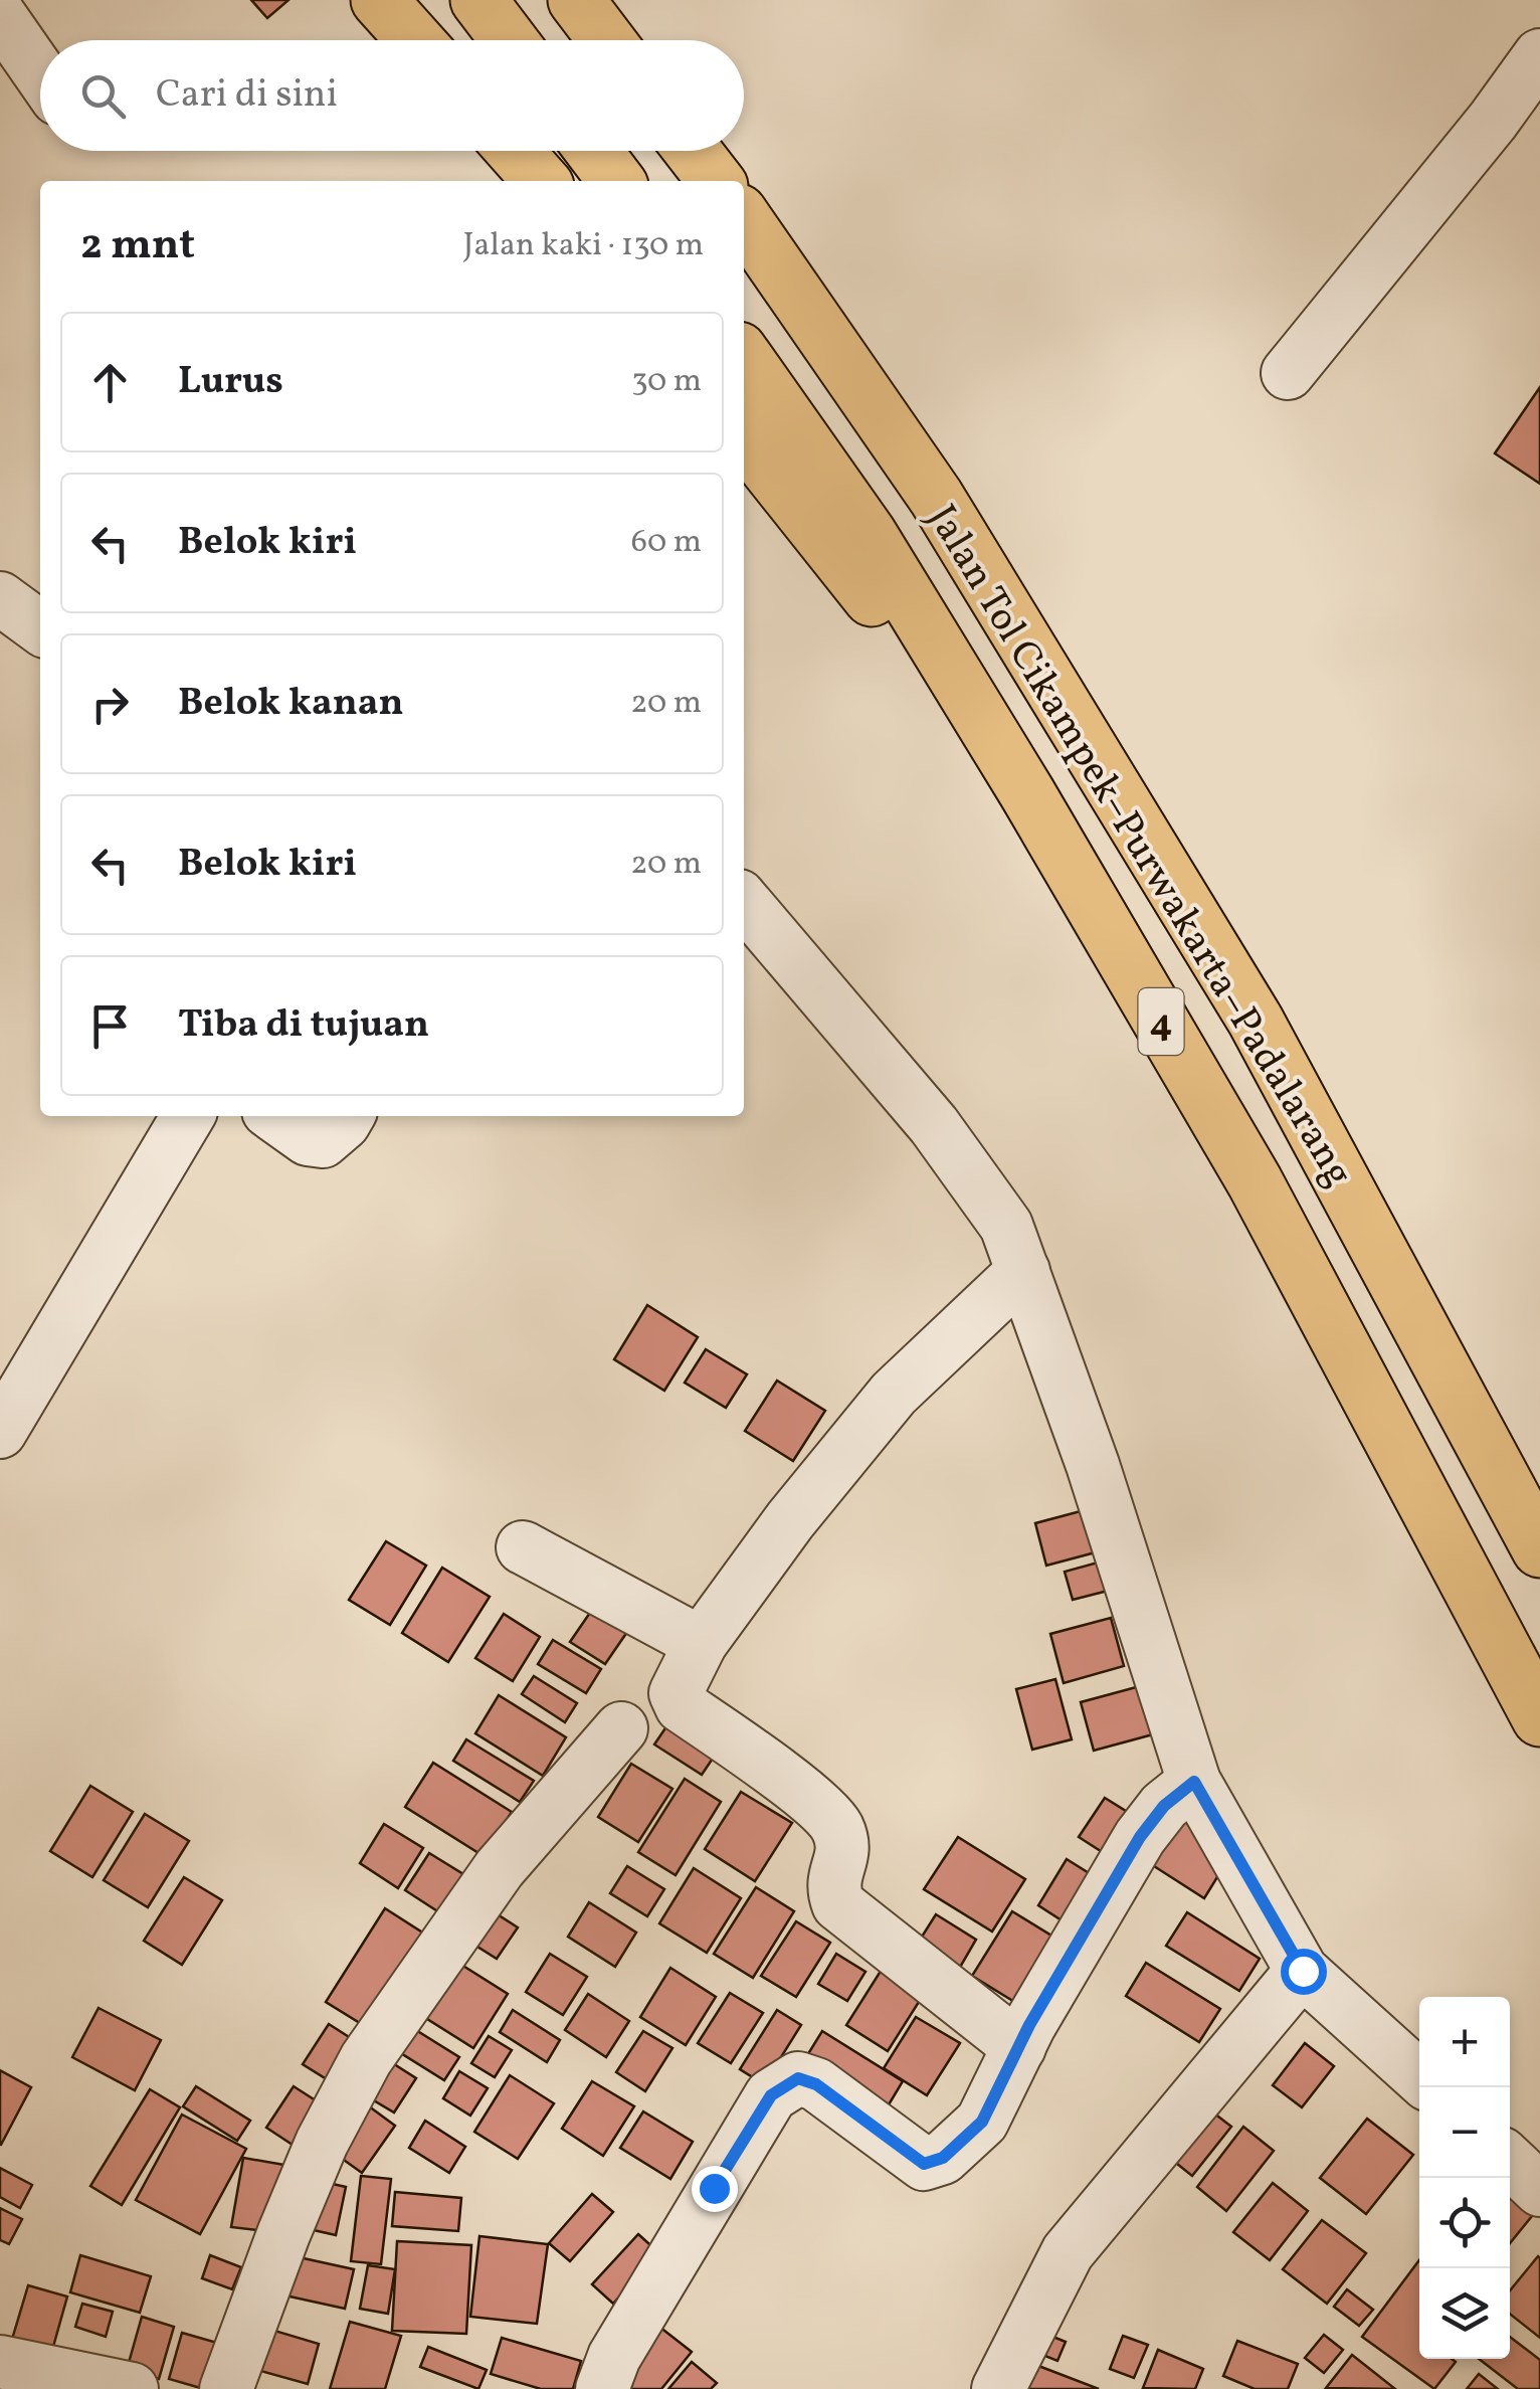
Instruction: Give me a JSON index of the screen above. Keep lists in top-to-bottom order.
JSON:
{
  "streets": {
    "highway": ["Jalan Tol Cikampek–Purwakarta–Padalarang", "4"]
  },
  "page": {
    "search": "Cari di sini",
    "heading": ["2 mnt", "Jalan kaki · 130 m"],
    "list": [
      ["Lurus", "30 m"],
      ["Belok kiri", "60 m"],
      ["Belok kanan", "20 m"],
      ["Belok kiri", "20 m"],
      "Tiba di tujuan"
    ],
    "map_buttons": ["+", "−"]
  }
}
